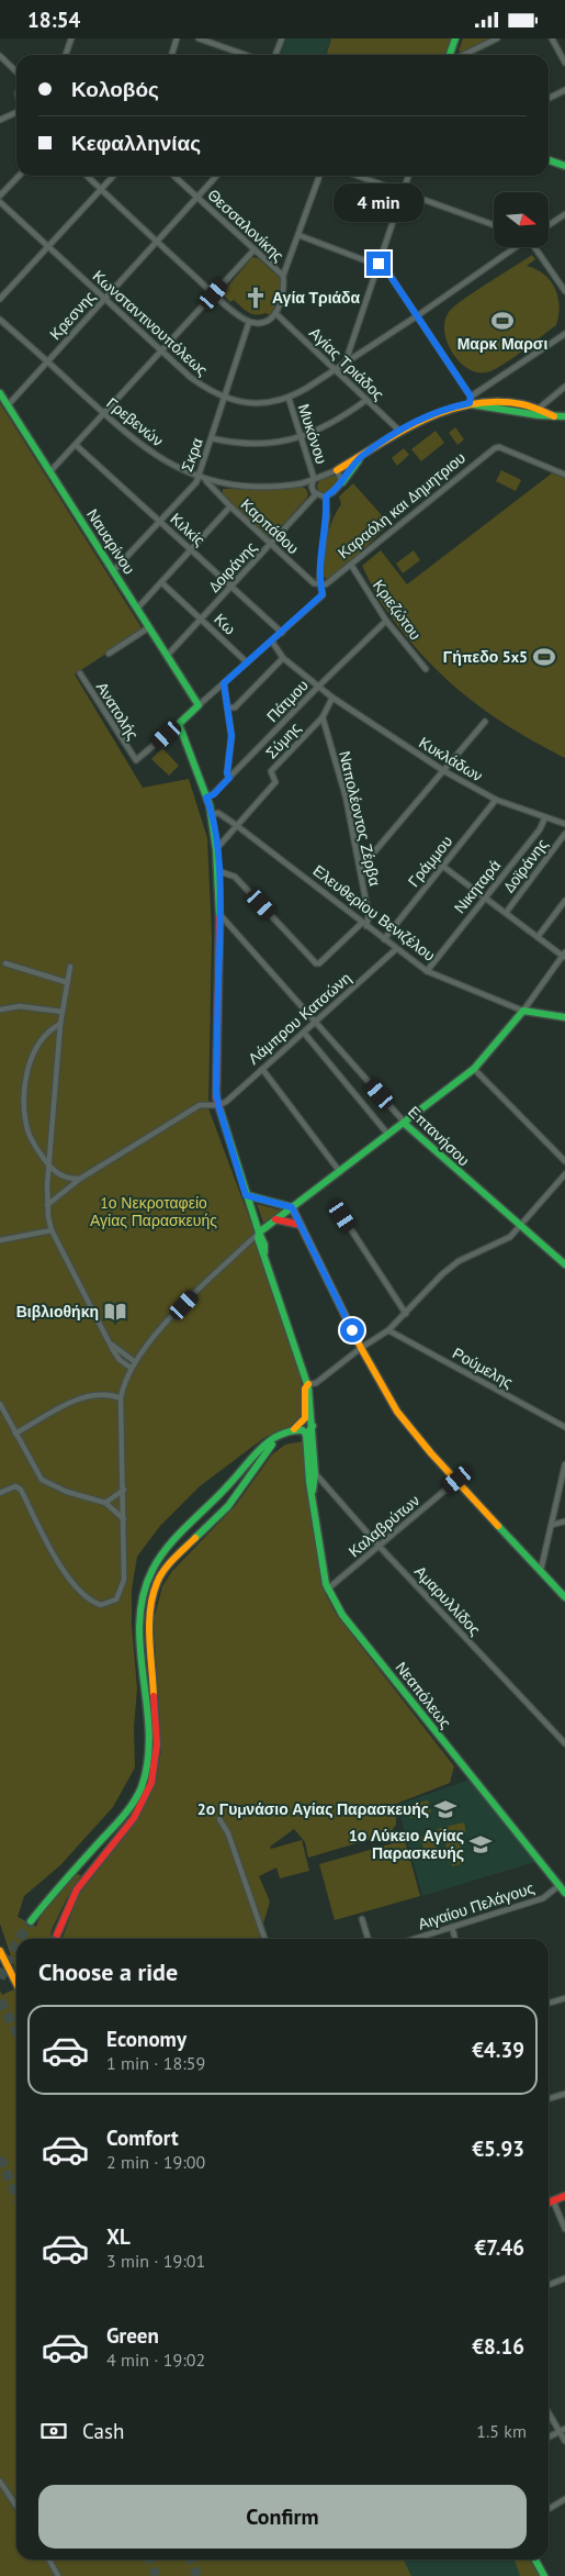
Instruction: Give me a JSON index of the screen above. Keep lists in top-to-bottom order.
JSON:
{
  "streets": {
    "main road": [
      "Ναυαρίνου",
      "Ελευθερίου Βενιζέλου",
      "Επτανήσου",
      "Νεαπόλεως"
    ],
    "street": [
      "Θεσσαλονίκης",
      "Κρεσνης",
      "Κωνσταντινουπόλεως",
      "Αγίας Τριάδος",
      "Γρεβενών",
      "Μυκόνου",
      "Σκρα",
      "Καραόλη και Δημητριου",
      "Καρπάθου",
      "Κιλκίς",
      "Δοιράνης",
      "Κριεζώτου",
      "Κω",
      "Πάτμου",
      "Ανατολής",
      "Σύμης",
      "Κυκλάδων",
      "Ναπολέοντος Ζέρβα",
      "Γράμμου",
      "Δοϊράνης",
      "Νικηταρά",
      "Λάμπρου Κατσώνη",
      "Ρούμελης",
      "Καλαβρύτων",
      "Αμαρυλλίδος",
      "Αιγαίου Πελάγους"
    ]
  },
  "crossings": [
    ["Θεσσαλονίκης", "Κρεσνης"],
    ["Κρεσνης", "Κωνσταντινουπόλεως"],
    ["Κρεσνης", "Γρεβενών"],
    ["Κρεσνης", "Ναυαρίνου"],
    ["Κωνσταντινουπόλεως", "Αγίας Τριάδος"],
    ["Κωνσταντινουπόλεως", "Μυκόνου"],
    ["Κωνσταντινουπόλεως", "Σκρα"],
    ["Γρεβενών", "Μυκόνου"],
    ["Γρεβενών", "Σκρα"],
    ["Γρεβενών", "Καρπάθου"],
    ["Μυκόνου", "Δοιράνης"],
    ["Σκρα", "Κιλκίς"],
    ["Σκρα", "Ναυαρίνου"],
    ["Καραόλη και Δημητριου", "Καρπάθου"],
    ["Καραόλη και Δημητριου", "Κριεζώτου"],
    ["Καρπάθου", "Δοιράνης"],
    ["Κιλκίς", "Δοιράνης"],
    ["Ναυαρίνου", "Δοιράνης"],
    ["Δοιράνης", "Κω"],
    ["Κριεζώτου", "Πάτμου"],
    ["Πάτμου", "Κυκλάδων"],
    ["Σύμης", "Κυκλάδων"],
    ["Σύμης", "Ναπολέοντος Ζέρβα"],
    ["Σύμης", "Ελευθερίου Βενιζέλου"],
    ["Κυκλάδων", "Γράμμου"],
    ["Κυκλάδων", "Νικηταρά"],
    ["Ναπολέοντος Ζέρβα", "Ελευθερίου Βενιζέλου"],
    ["Γράμμου", "Ελευθερίου Βενιζέλου"],
    ["Νικηταρά", "Ελευθερίου Βενιζέλου"],
    ["Ελευθερίου Βενιζέλου", "Λάμπρου Κατσώνη"],
    ["Λάμπρου Κατσώνη", "Επτανήσου"],
    ["Καλαβρύτων", "Αμαρυλλίδος"],
    ["Καλαβρύτων", "Νεαπόλεως"],
    ["Νεαπόλεως", "Αιγαίου Πελάγους"]
  ],
  "parks": ["1ο Νεκροταφείο Αγίας Παρασκευής"],
  "places": {
    "church": ["Αγία Τριάδα"],
    "sports": ["Μαρκ Μαρσι", "Γήπεδο 5x5"],
    "library": ["Βιβλιοθήκη"],
    "school or university": ["2ο Γυμνάσιο Αγίας Παρασκευής", "1ο Λύκειο Αγίας Παρασκευής"]
  },
  "north": "right",
  "page": {
    "status": "18:54",
    "banner": ["Κολοβός", "Κεφαλληνίας"],
    "bubble": "4 min",
    "heading": "Choose a ride",
    "list": [
      {
        "name": "Economy",
        "note": "1 min · 18:59",
        "value": "€4.39"
      },
      {
        "name": "Comfort",
        "note": "2 min · 19:00",
        "value": "€5.93"
      },
      {
        "name": "XL",
        "note": "3 min · 19:01",
        "value": "€7.46"
      },
      {
        "name": "Green",
        "note": "4 min · 19:02",
        "value": "€8.16"
      }
    ],
    "pay": ["Cash", "1.5 km"],
    "buttons": "Confirm"
  }
}
